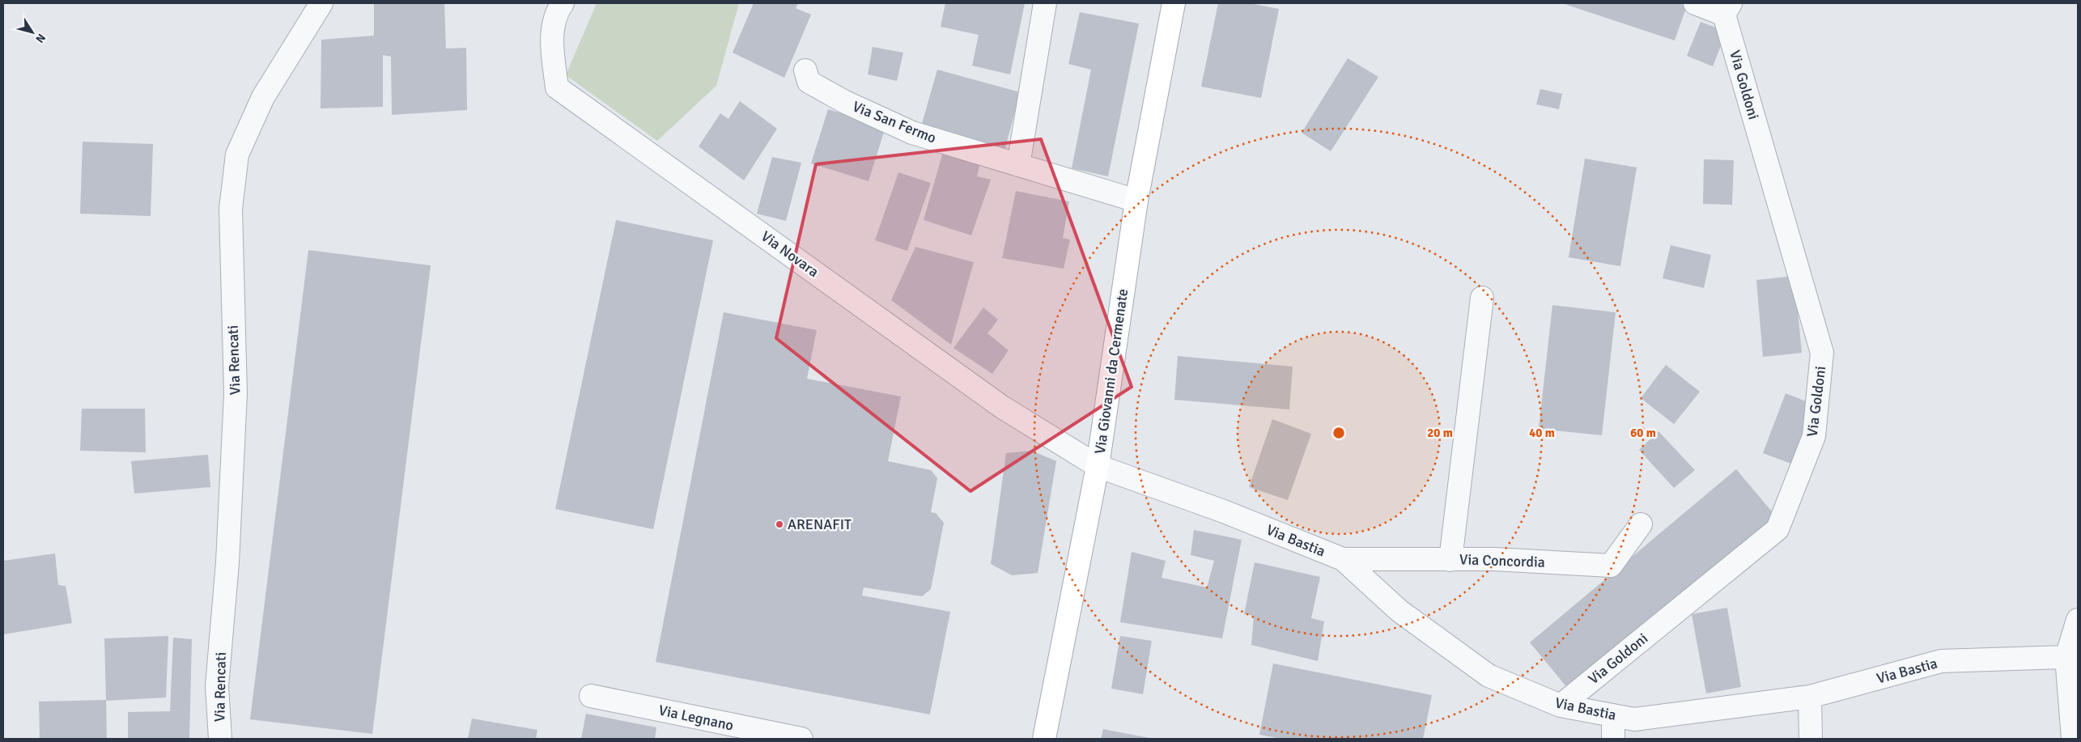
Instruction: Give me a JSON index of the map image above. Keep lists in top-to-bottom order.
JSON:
{
  "streets": {
    "main road": ["Via Giovanni da Cermenate"],
    "street": [
      "Via Goldoni",
      "Via San Fermo",
      "Via Novara",
      "Via Rencati",
      "Via Bastia",
      "Via Concordia",
      "Via Legnano"
    ]
  },
  "crossings": [
    ["Via Goldoni", "Via Bastia"],
    ["Via San Fermo", "Via Giovanni da Cermenate"],
    ["Via Novara", "Via Giovanni da Cermenate"],
    ["Via Novara", "Via Bastia"],
    ["Via Giovanni da Cermenate", "Via Bastia"],
    ["Via Bastia", "Via Concordia"]
  ],
  "places": ["ARENAFIT"],
  "north": "bottom right",
  "rings": ["20 m", "40 m", "60 m"]
}
